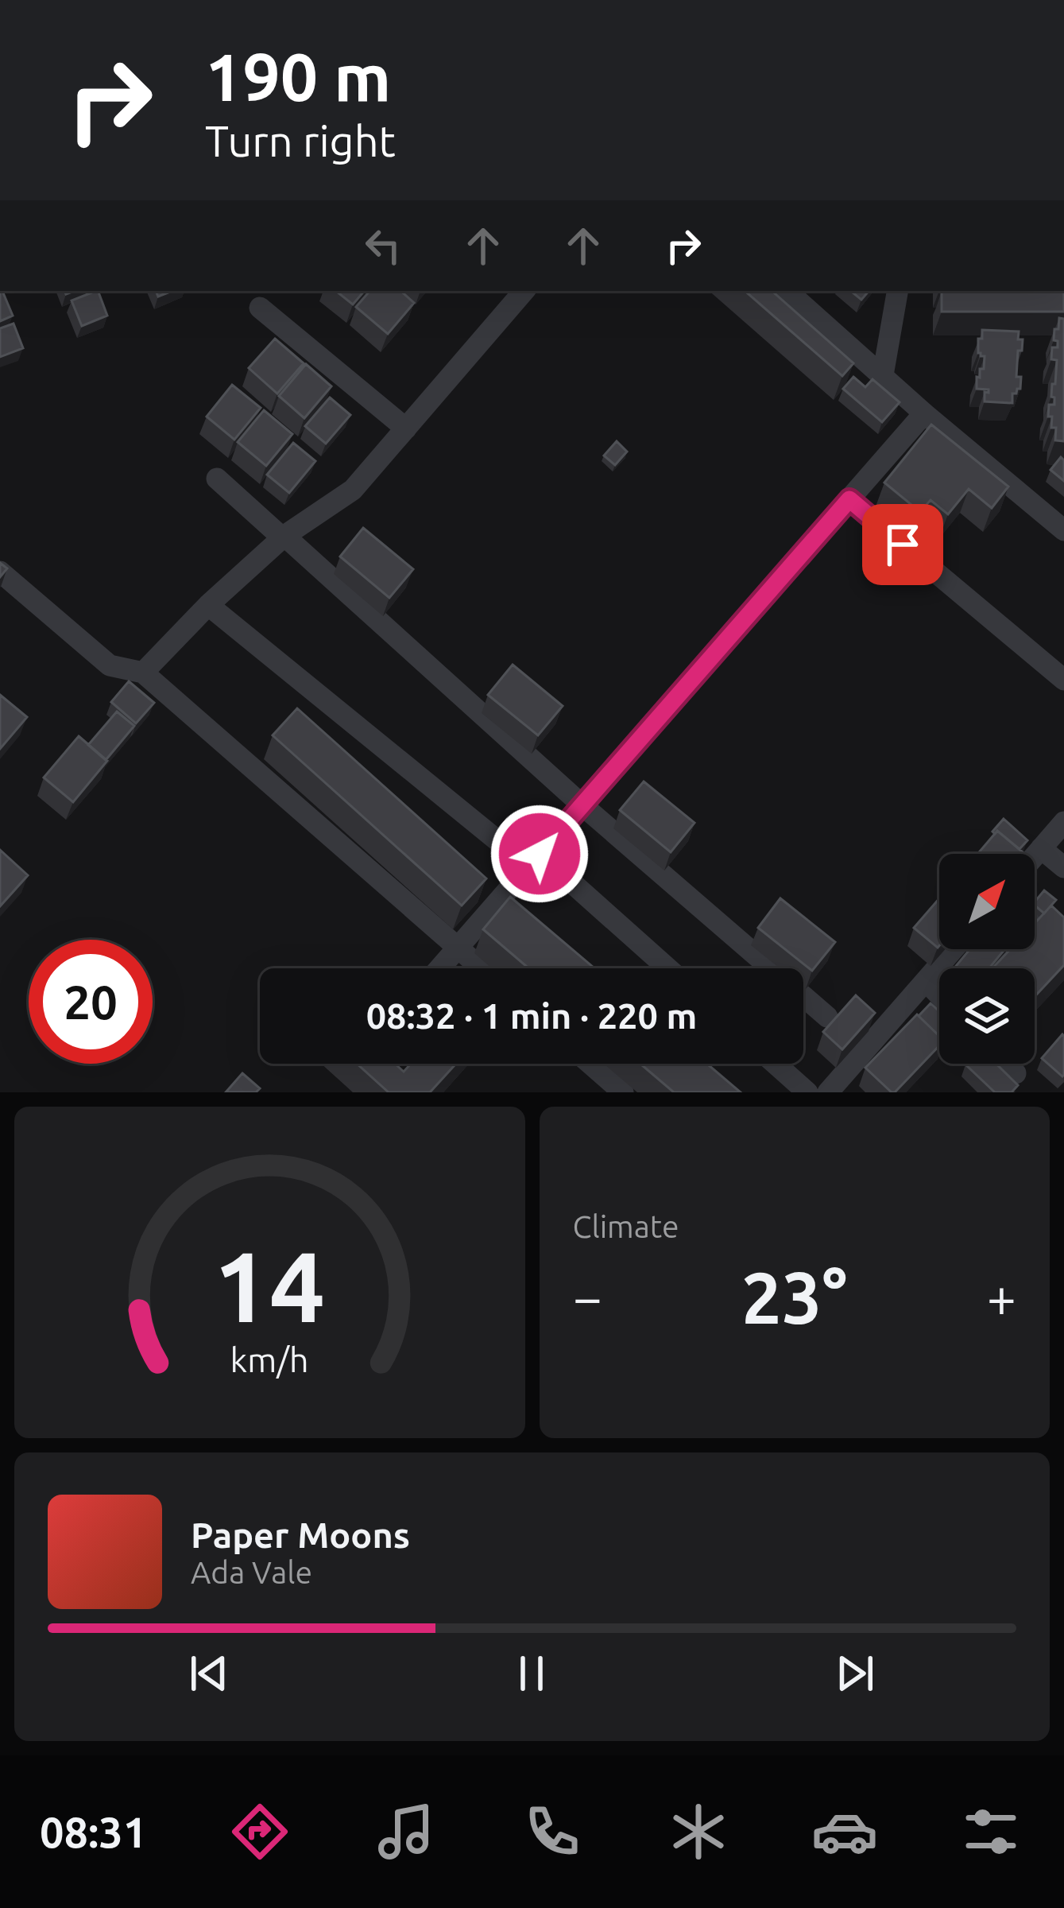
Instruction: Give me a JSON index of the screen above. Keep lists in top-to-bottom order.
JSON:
{
  "north": "top right",
  "page": {
    "turn": ["190 m", "Turn right"],
    "limit": "20",
    "trip": "08:32 · 1 min · 220 m",
    "tile": "Climate",
    "heat": ["−", "23°", "+"],
    "song": ["Paper Moons", "Ada Vale"],
    "tabs": "08:31",
    "gauge": ["14", "km/h"]
  }
}
